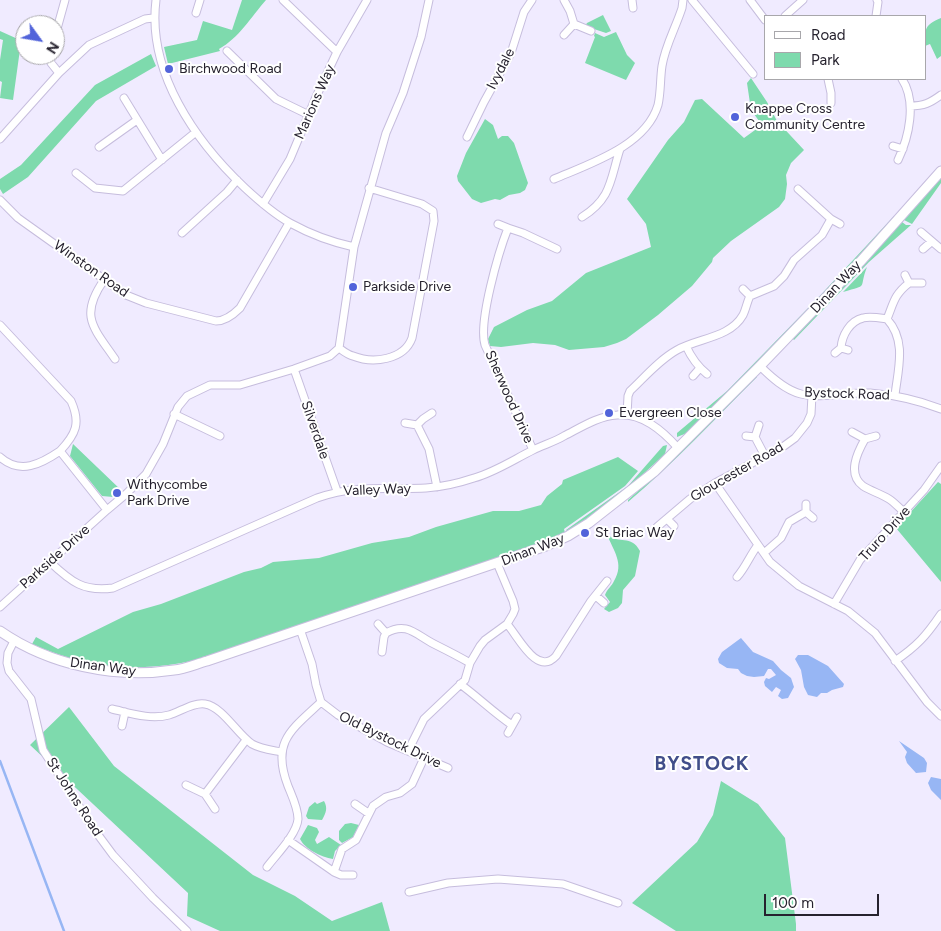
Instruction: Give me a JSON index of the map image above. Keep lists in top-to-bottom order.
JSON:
{
  "streets": {
    "street": [
      "Ivydale",
      "Marions Way",
      "Winston Road",
      "Dinan Way",
      "Bystock Road",
      "Sherwood Drive",
      "Silverdale",
      "Gloucester Road",
      "Valley Way",
      "Truro Drive",
      "Parkside Drive",
      "Old Bystock Drive",
      "St Johns Road"
    ]
  },
  "crossings": [
    ["Dinan Way", "Bystock Road"],
    ["Dinan Way", "Valley Way"],
    ["Dinan Way", "St Johns Road"],
    ["Bystock Road", "Gloucester Road"],
    ["Sherwood Drive", "Valley Way"],
    ["Silverdale", "Valley Way"],
    ["Silverdale", "Parkside Drive"],
    ["Valley Way", "Parkside Drive"]
  ],
  "districts": ["BYSTOCK"],
  "places": [
    "Birchwood Road",
    "Knappe Cross Community Centre",
    "Parkside Drive",
    "Evergreen Close",
    "Withycombe Park Drive",
    "St Briac Way"
  ],
  "legend": ["Road", "Park"],
  "scale_bar": "100 m",
  "north": "bottom right"
}
